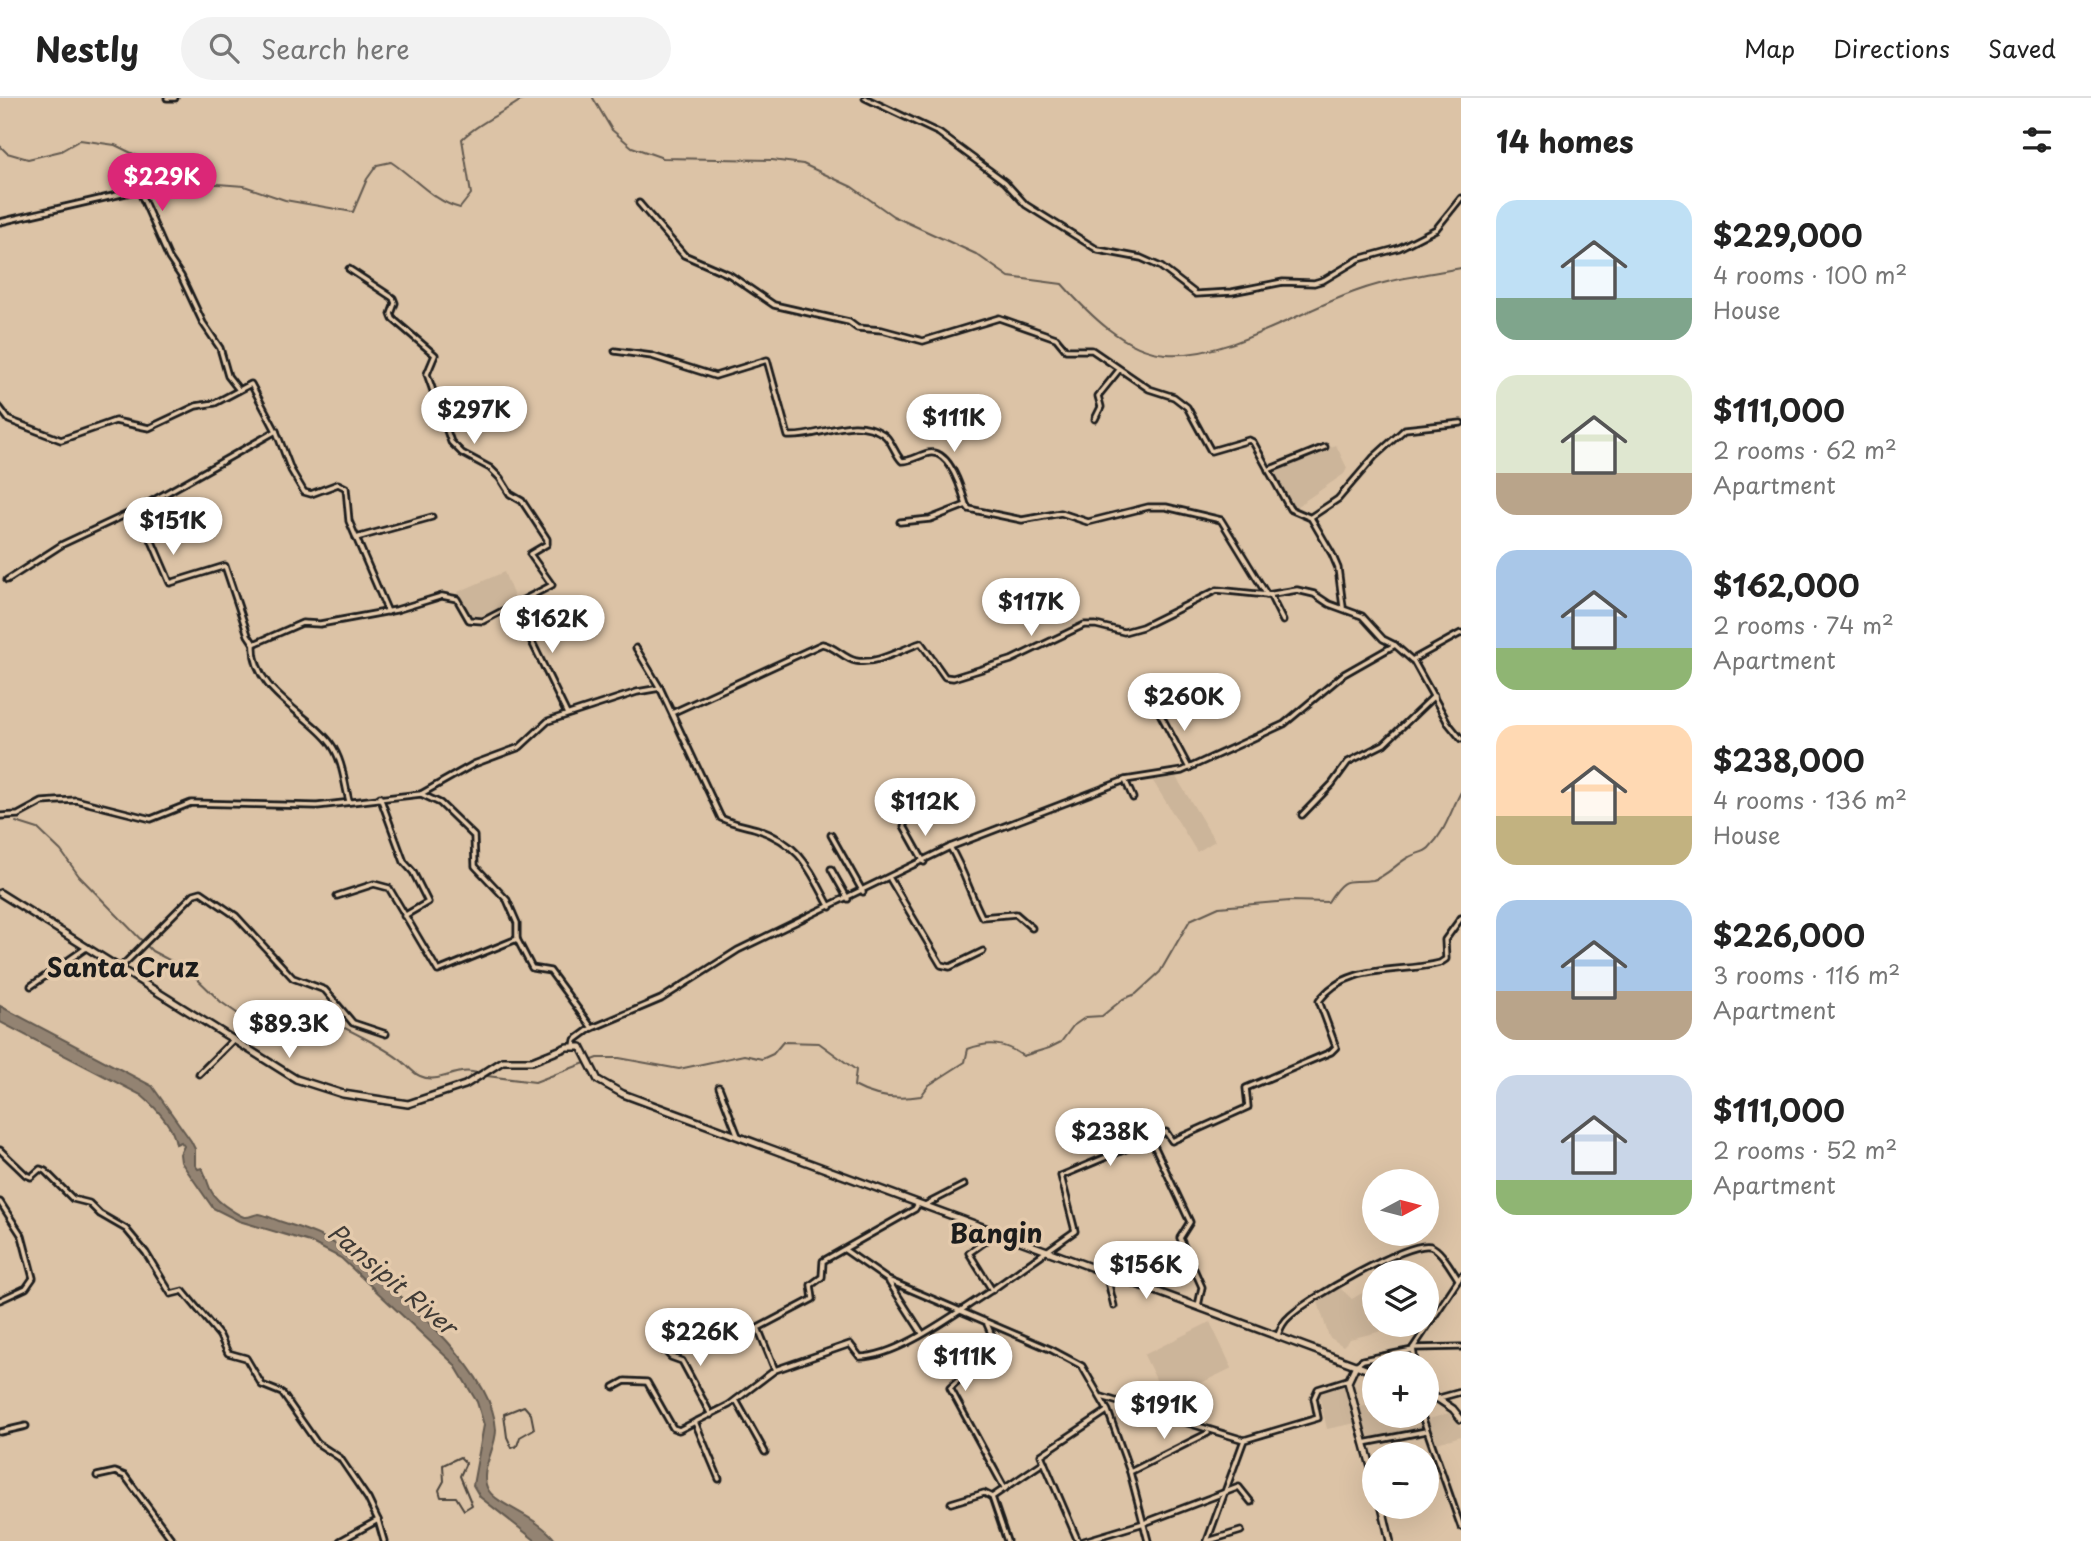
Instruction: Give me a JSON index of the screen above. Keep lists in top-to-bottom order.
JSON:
{
  "districts": ["Santa Cruz", "Bangin"],
  "water": ["Pansipit River"],
  "north": "right",
  "page": {
    "header": "Nestly",
    "search": "Search here",
    "nav": ["Map", "Directions", "Saved"],
    "heading": "14 homes",
    "price": [
      "$229K",
      "$297K",
      "$111K",
      "$151K",
      "$117K",
      "$162K",
      "$260K",
      "$112K",
      "$89.3K",
      "$238K",
      "$156K",
      "$226K",
      "$111K",
      "$191K"
    ],
    "list": [
      {
        "name": "$229,000",
        "note": "4 rooms · 100 m² · House"
      },
      {
        "name": "$111,000",
        "note": "2 rooms · 62 m² · Apartment"
      },
      {
        "name": "$162,000",
        "note": "2 rooms · 74 m² · Apartment"
      },
      {
        "name": "$238,000",
        "note": "4 rooms · 136 m² · House"
      },
      {
        "name": "$226,000",
        "note": "3 rooms · 116 m² · Apartment"
      },
      {
        "name": "$111,000",
        "note": "2 rooms · 52 m² · Apartment"
      }
    ],
    "map_buttons": ["+", "−"]
  }
}
